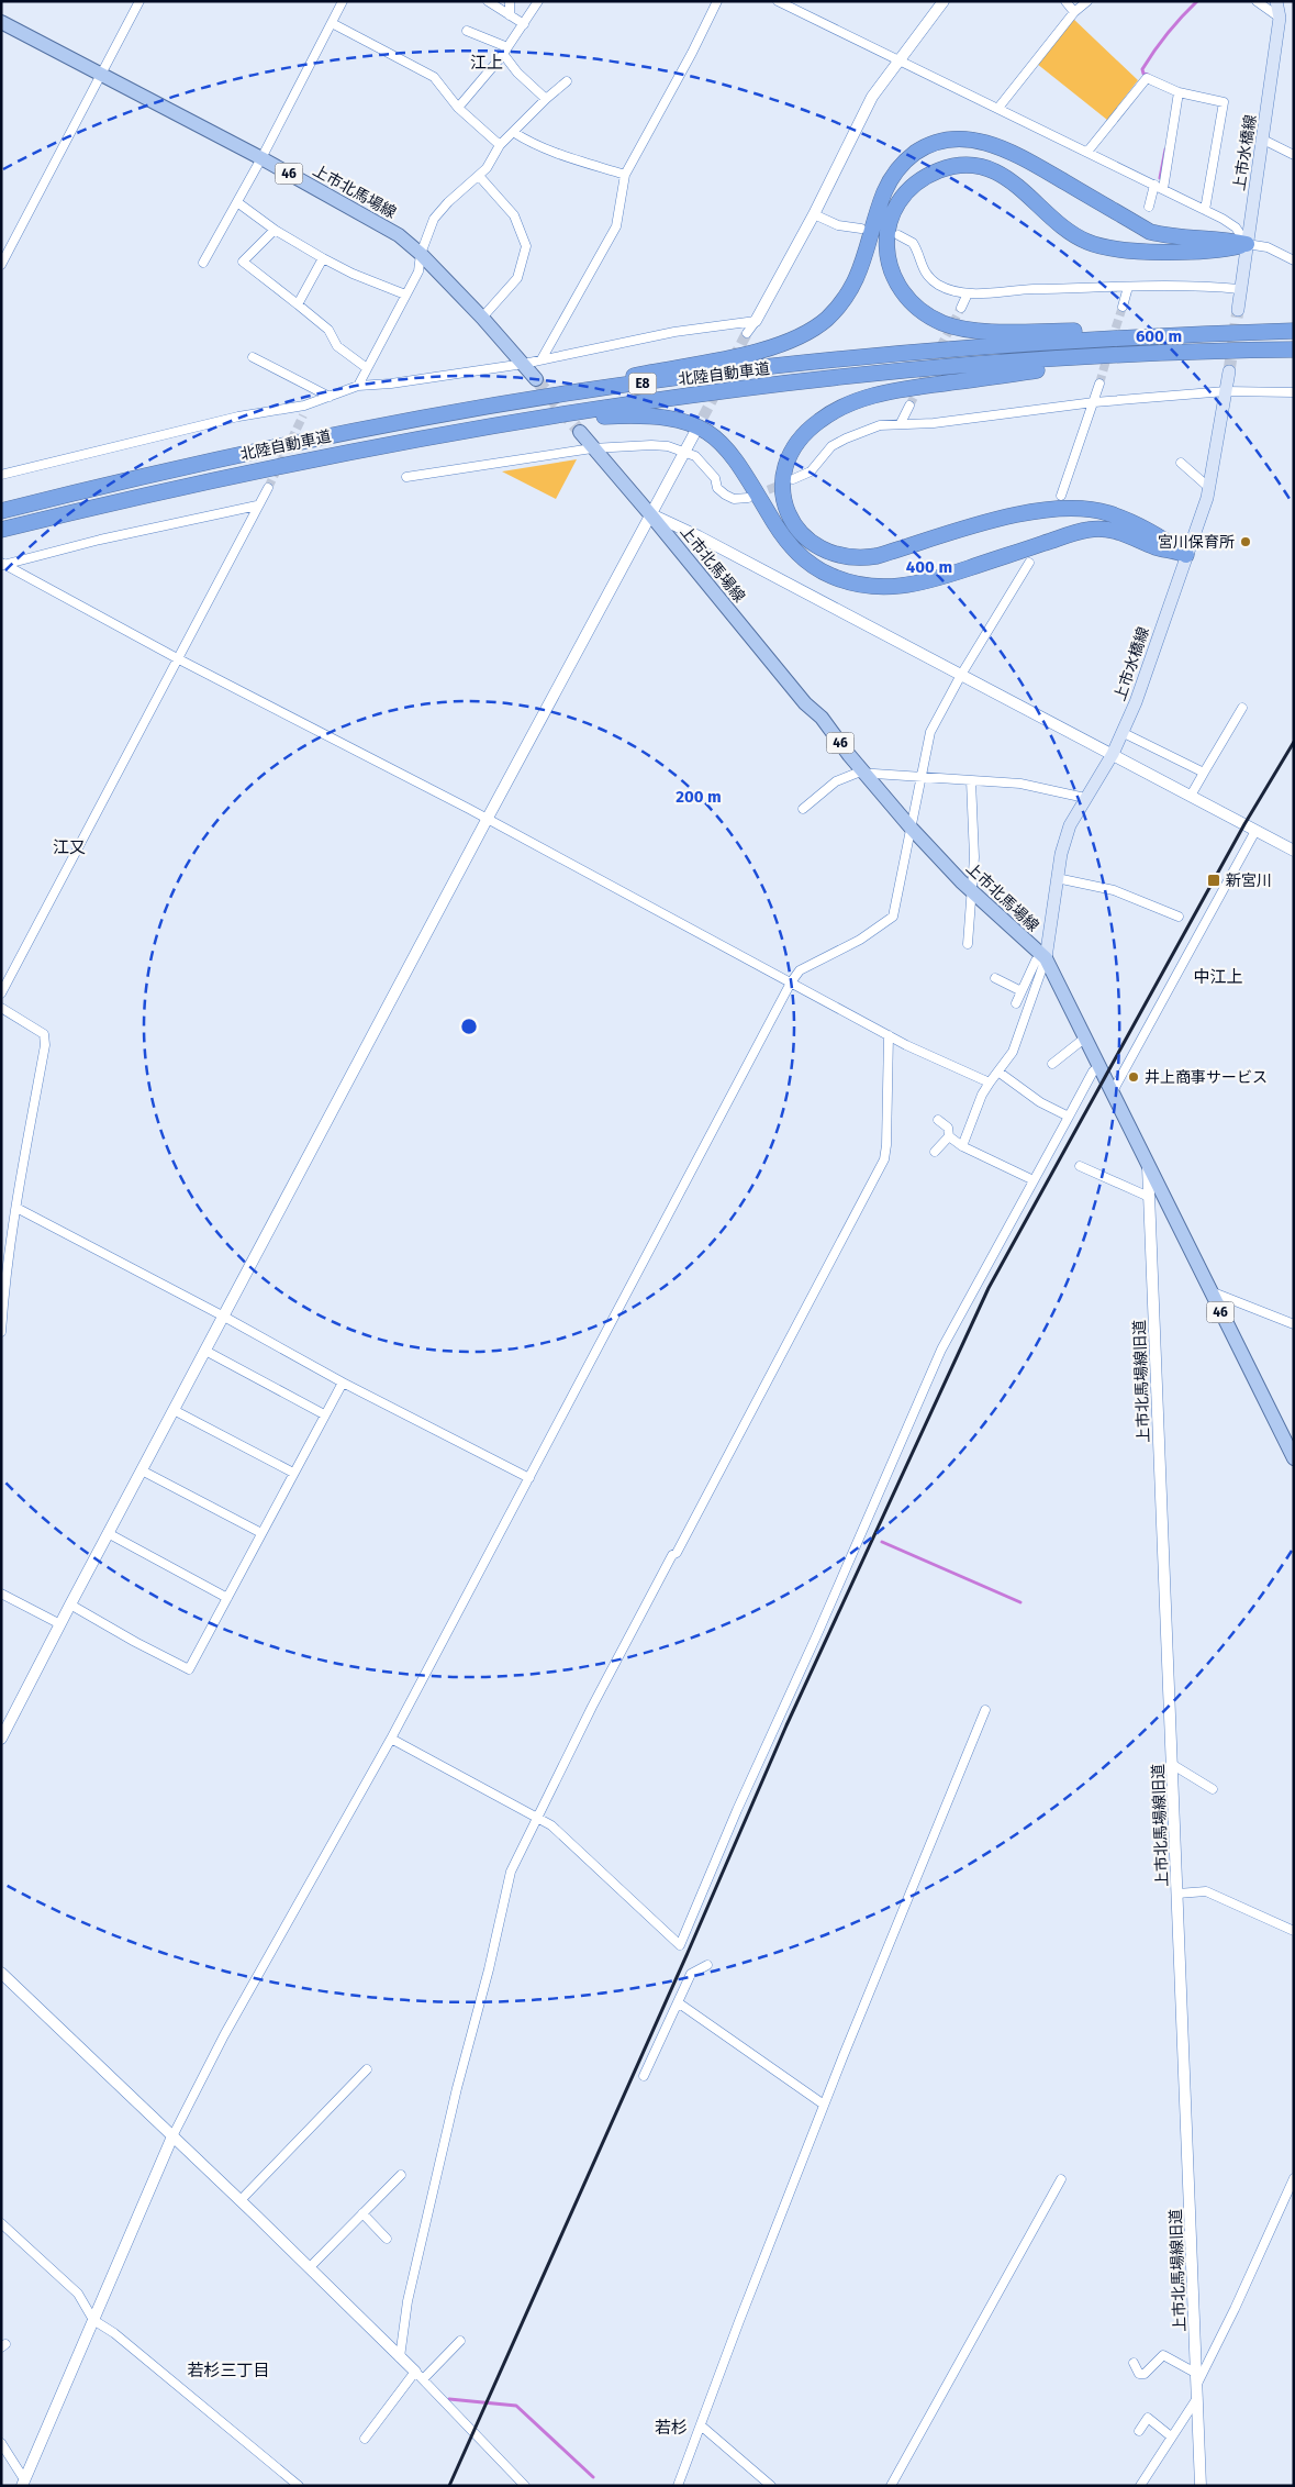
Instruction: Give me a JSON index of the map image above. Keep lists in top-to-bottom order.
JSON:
{
  "streets": {
    "highway": ["北陸自動車道", "E8"],
    "main road": ["上市水橋線", "46", "上市北馬場線"],
    "street": ["上市北馬場線旧道"]
  },
  "crossings": [
    ["上市水橋線", "上市北馬場線"],
    ["上市北馬場線", "上市北馬場線旧道"]
  ],
  "districts": [
    "江上",
    "江又",
    "中江上",
    "若杉三丁目",
    "若杉"
  ],
  "places": {
    "other": ["宮川保育所", "井上商事サービス"],
    "transit": ["新宮川"]
  },
  "rings": ["600 m", "400 m", "200 m"]
}
